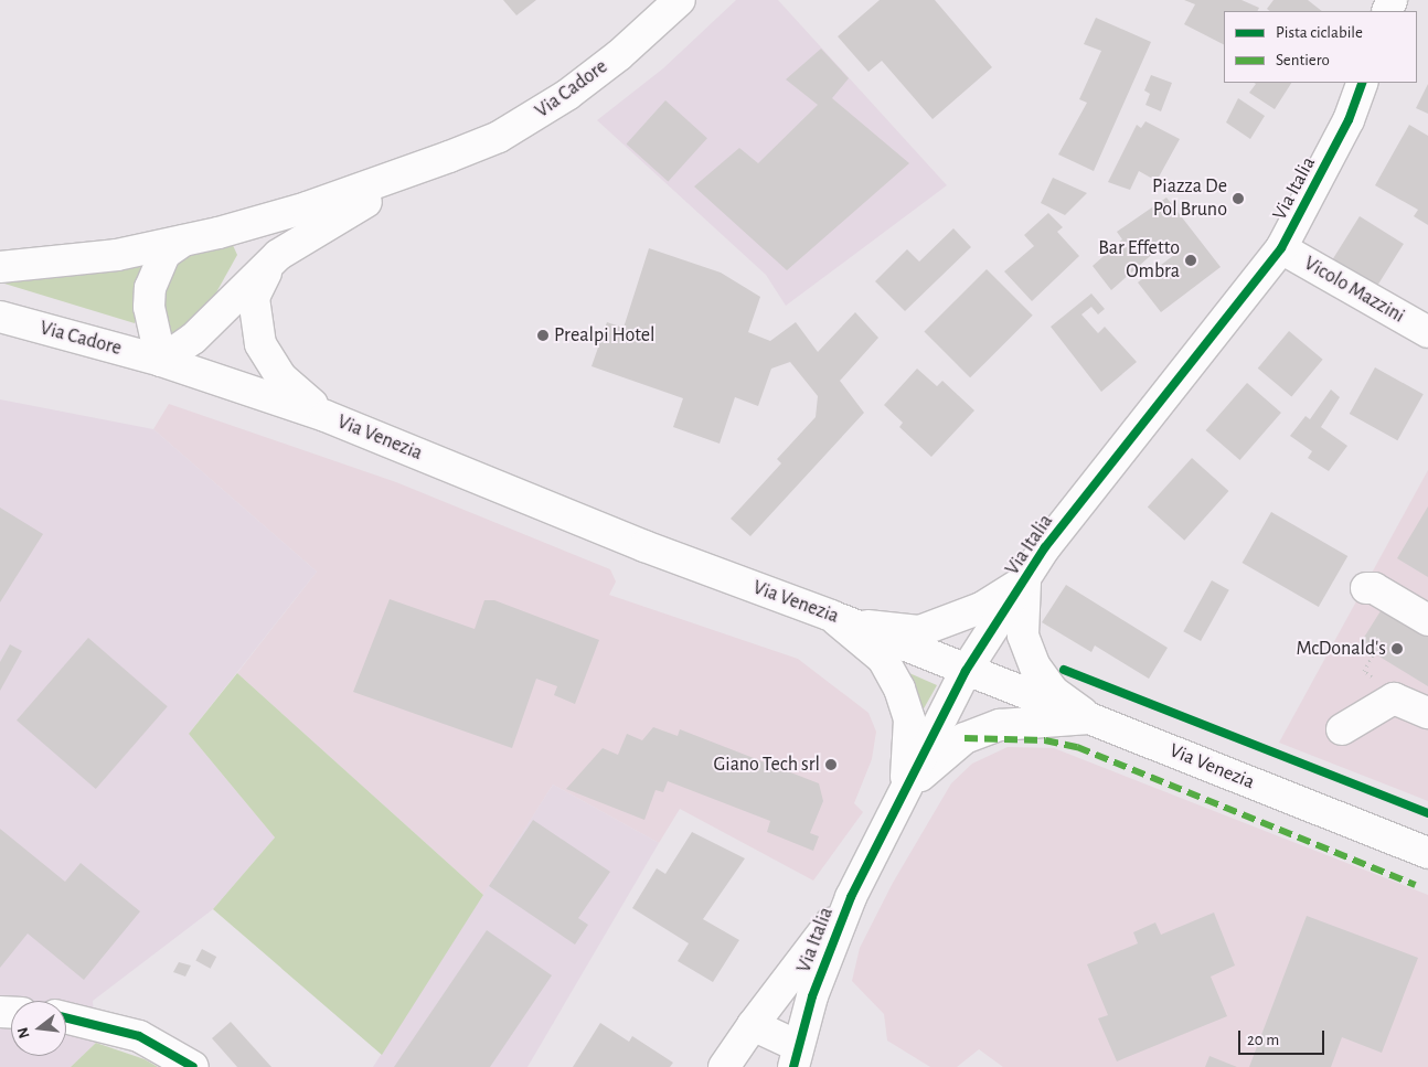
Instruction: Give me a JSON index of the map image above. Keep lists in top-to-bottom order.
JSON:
{
  "streets": {
    "main road": [
      "Via Cadore",
      "Via Italia",
      "Vicolo Mazzini",
      "Via Venezia"
    ]
  },
  "crossings": [
    ["Via Cadore", "Via Venezia"],
    ["Via Italia", "Vicolo Mazzini"],
    ["Via Italia", "Via Venezia"]
  ],
  "places": [
    "Piazza De Pol Bruno",
    "Bar Effetto Ombra",
    "Prealpi Hotel",
    "McDonald's",
    "Giano Tech srl"
  ],
  "legend": ["Pista ciclabile", "Sentiero"],
  "scale_bar": "20 m",
  "north": "left"
}
